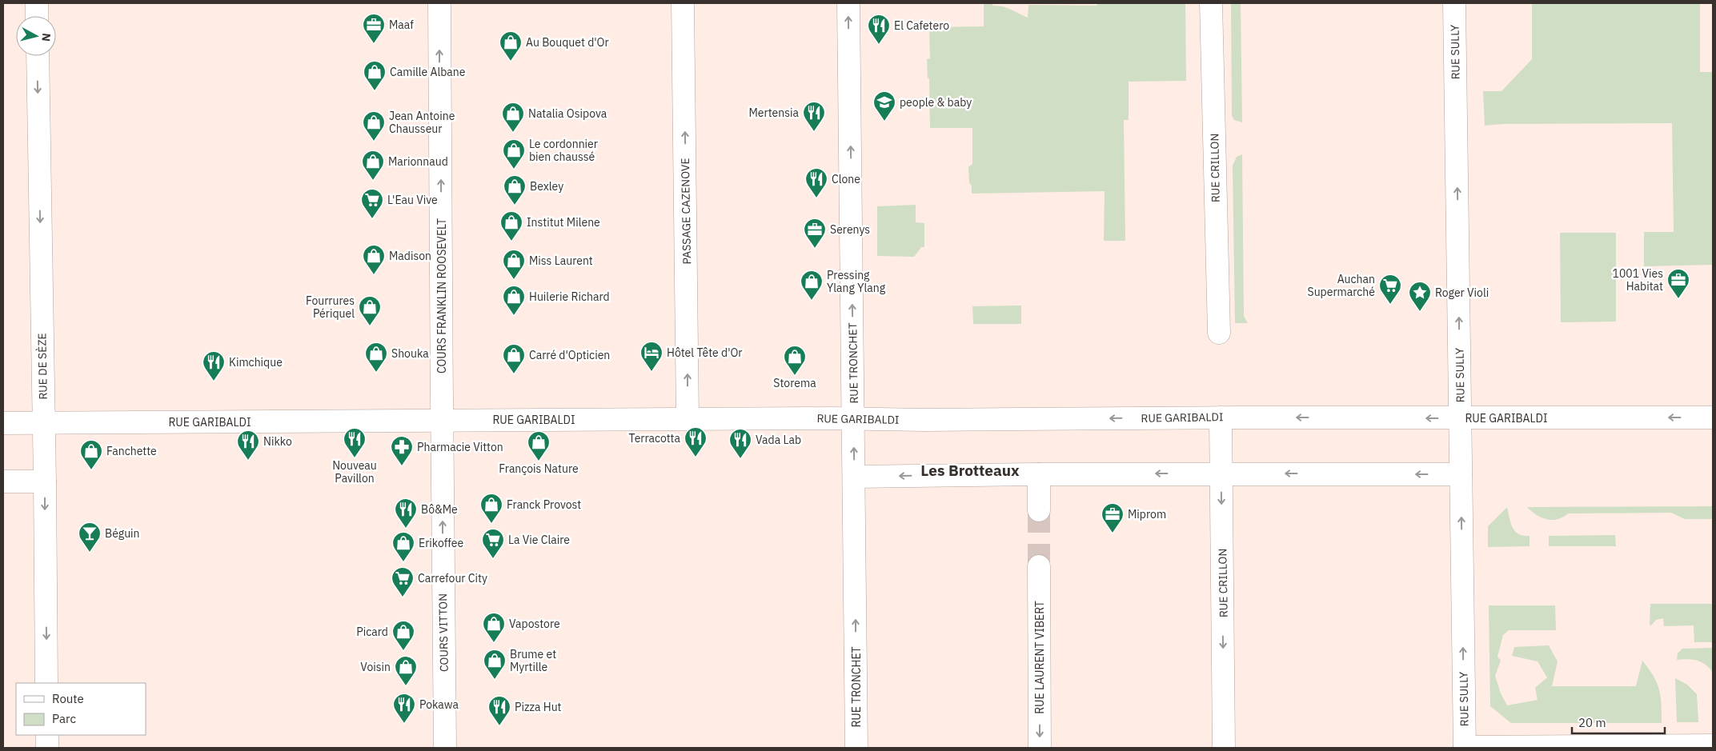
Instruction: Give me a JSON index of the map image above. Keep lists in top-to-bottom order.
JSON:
{
  "streets": {
    "street": [
      "RUE SULLY",
      "RUE CRILLON",
      "PASSAGE CAZENOVE",
      "COURS FRANKLIN ROOSEVELT",
      "RUE TRONCHET",
      "RUE DE SÈZE",
      "RUE GARIBALDI",
      "COURS VITTON",
      "RUE LAURENT VIBERT"
    ]
  },
  "crossings": [
    ["RUE SULLY", "RUE GARIBALDI"],
    ["RUE CRILLON", "RUE GARIBALDI"],
    ["PASSAGE CAZENOVE", "RUE GARIBALDI"],
    ["COURS FRANKLIN ROOSEVELT", "RUE GARIBALDI"],
    ["COURS FRANKLIN ROOSEVELT", "COURS VITTON"],
    ["RUE TRONCHET", "RUE GARIBALDI"],
    ["RUE DE SÈZE", "RUE GARIBALDI"],
    ["RUE GARIBALDI", "COURS VITTON"]
  ],
  "one_way": [
    "RUE SULLY",
    "RUE CRILLON",
    "PASSAGE CAZENOVE",
    "COURS FRANKLIN ROOSEVELT",
    "RUE TRONCHET",
    "RUE DE SÈZE",
    "COURS VITTON",
    "RUE LAURENT VIBERT"
  ],
  "districts": ["Les Brotteaux"],
  "places": {
    "office": [
      "Maaf",
      "Serenys",
      "1001 Vies Habitat",
      "Miprom"
    ],
    "restaurant": [
      "El Cafetero",
      "Mertensia",
      "Clone",
      "Kimchique",
      "Terracotta",
      "Nouveau Pavillon",
      "Vada Lab",
      "Nikko",
      "Bô&Me",
      "Pokawa",
      "Pizza Hut"
    ],
    "shop": [
      "Au Bouquet d'Or",
      "Camille Albane",
      "Natalia Osipova",
      "Jean Antoine Chausseur",
      "Le cordonnier bien chaussé",
      "Marionnaud",
      "Bexley",
      "Institut Milene",
      "Madison",
      "Miss Laurent",
      "Pressing Ylang Ylang",
      "Huilerie Richard",
      "Fourrures Périquel",
      "Shouka",
      "Carré d'Opticien",
      "Storema",
      "François Nature",
      "Fanchette",
      "Franck Provost",
      "Erikoffee",
      "Vapostore",
      "Picard",
      "Brume et Myrtille",
      "Voisin"
    ],
    "school or university": ["people & baby"],
    "supermarket": [
      "L'Eau Vive",
      "Auchan Supermarché",
      "La Vie Claire",
      "Carrefour City"
    ],
    "place": ["Roger Violi"],
    "hotel": ["Hôtel Tête d'Or"],
    "pharmacy": ["Pharmacie Vitton"],
    "bar": ["Béguin"]
  },
  "legend": ["Route", "Parc"],
  "scale_bar": "20 m",
  "north": "right"
}
